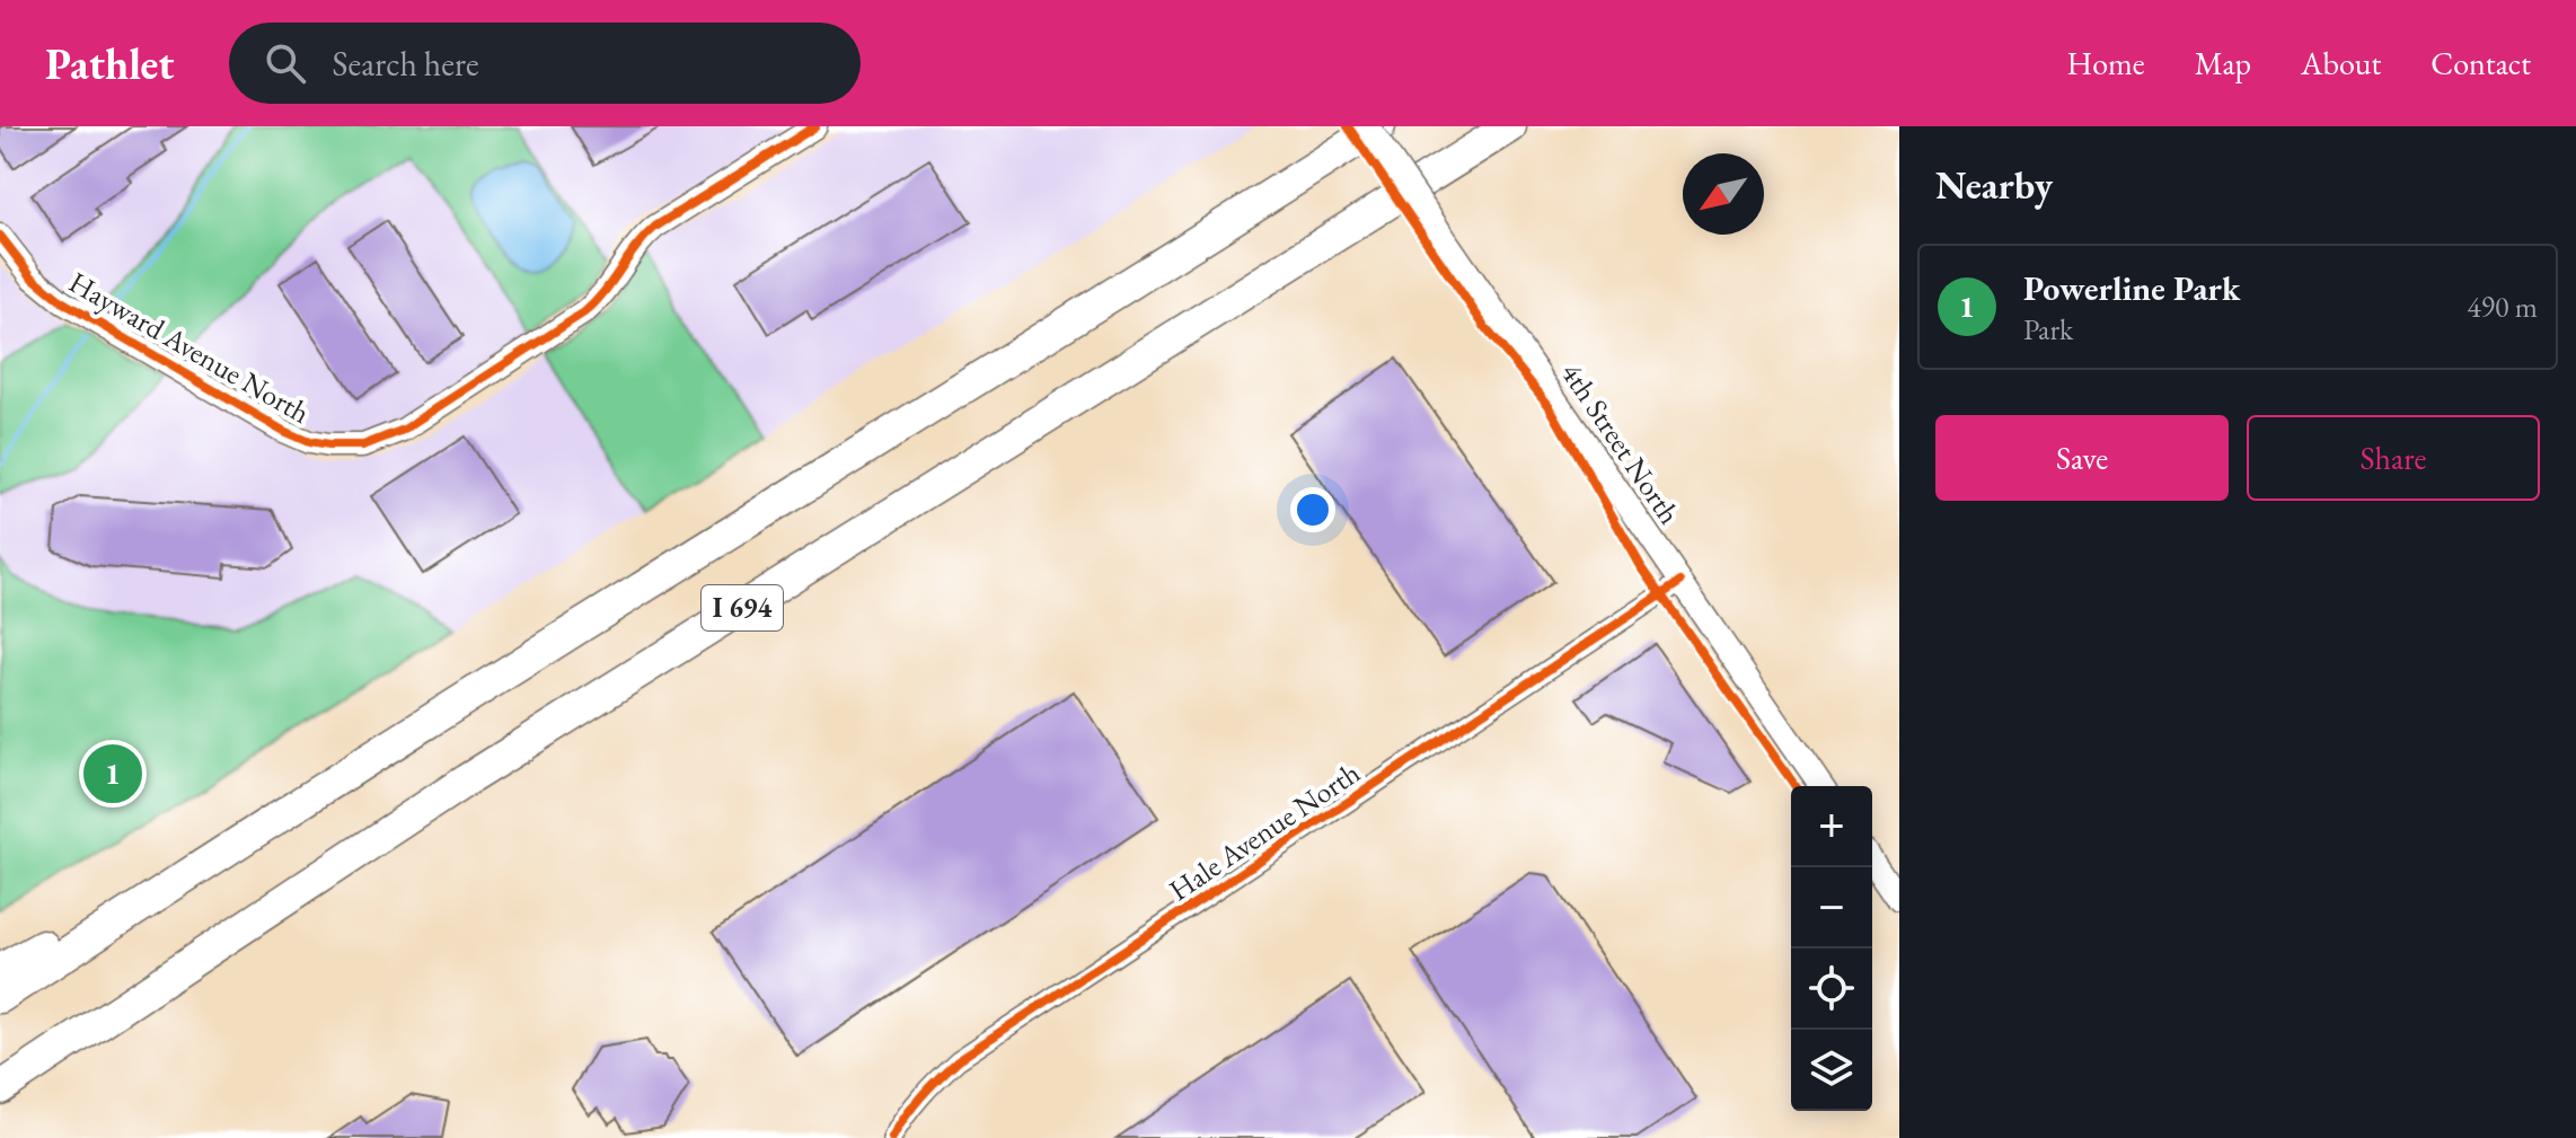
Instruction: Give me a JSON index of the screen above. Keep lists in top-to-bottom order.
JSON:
{
  "streets": {
    "highway": ["I 694"],
    "street": ["Hayward Avenue North", "4th Street North", "Hale Avenue North"]
  },
  "crossings": [
    ["4th Street North", "Hale Avenue North"]
  ],
  "north": "bottom left",
  "page": {
    "header": "Pathlet",
    "search": "Search here",
    "nav": [
      "Home",
      "Map",
      "About",
      "Contact"
    ],
    "heading": "Nearby",
    "list": [
      {
        "mark": "1",
        "name": "Powerline Park",
        "note": "Park",
        "value": "490 m"
      }
    ],
    "buttons": ["Save", "Share"],
    "pins": "1",
    "map_buttons": ["+", "−"]
  }
}
